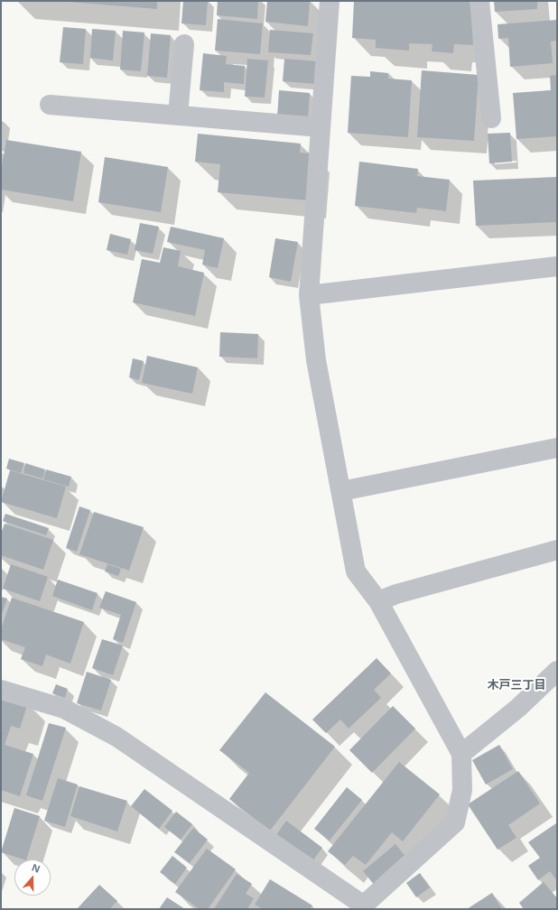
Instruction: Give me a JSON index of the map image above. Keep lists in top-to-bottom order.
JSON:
{
  "districts": ["木戸三丁目"],
  "north": "top"
}
